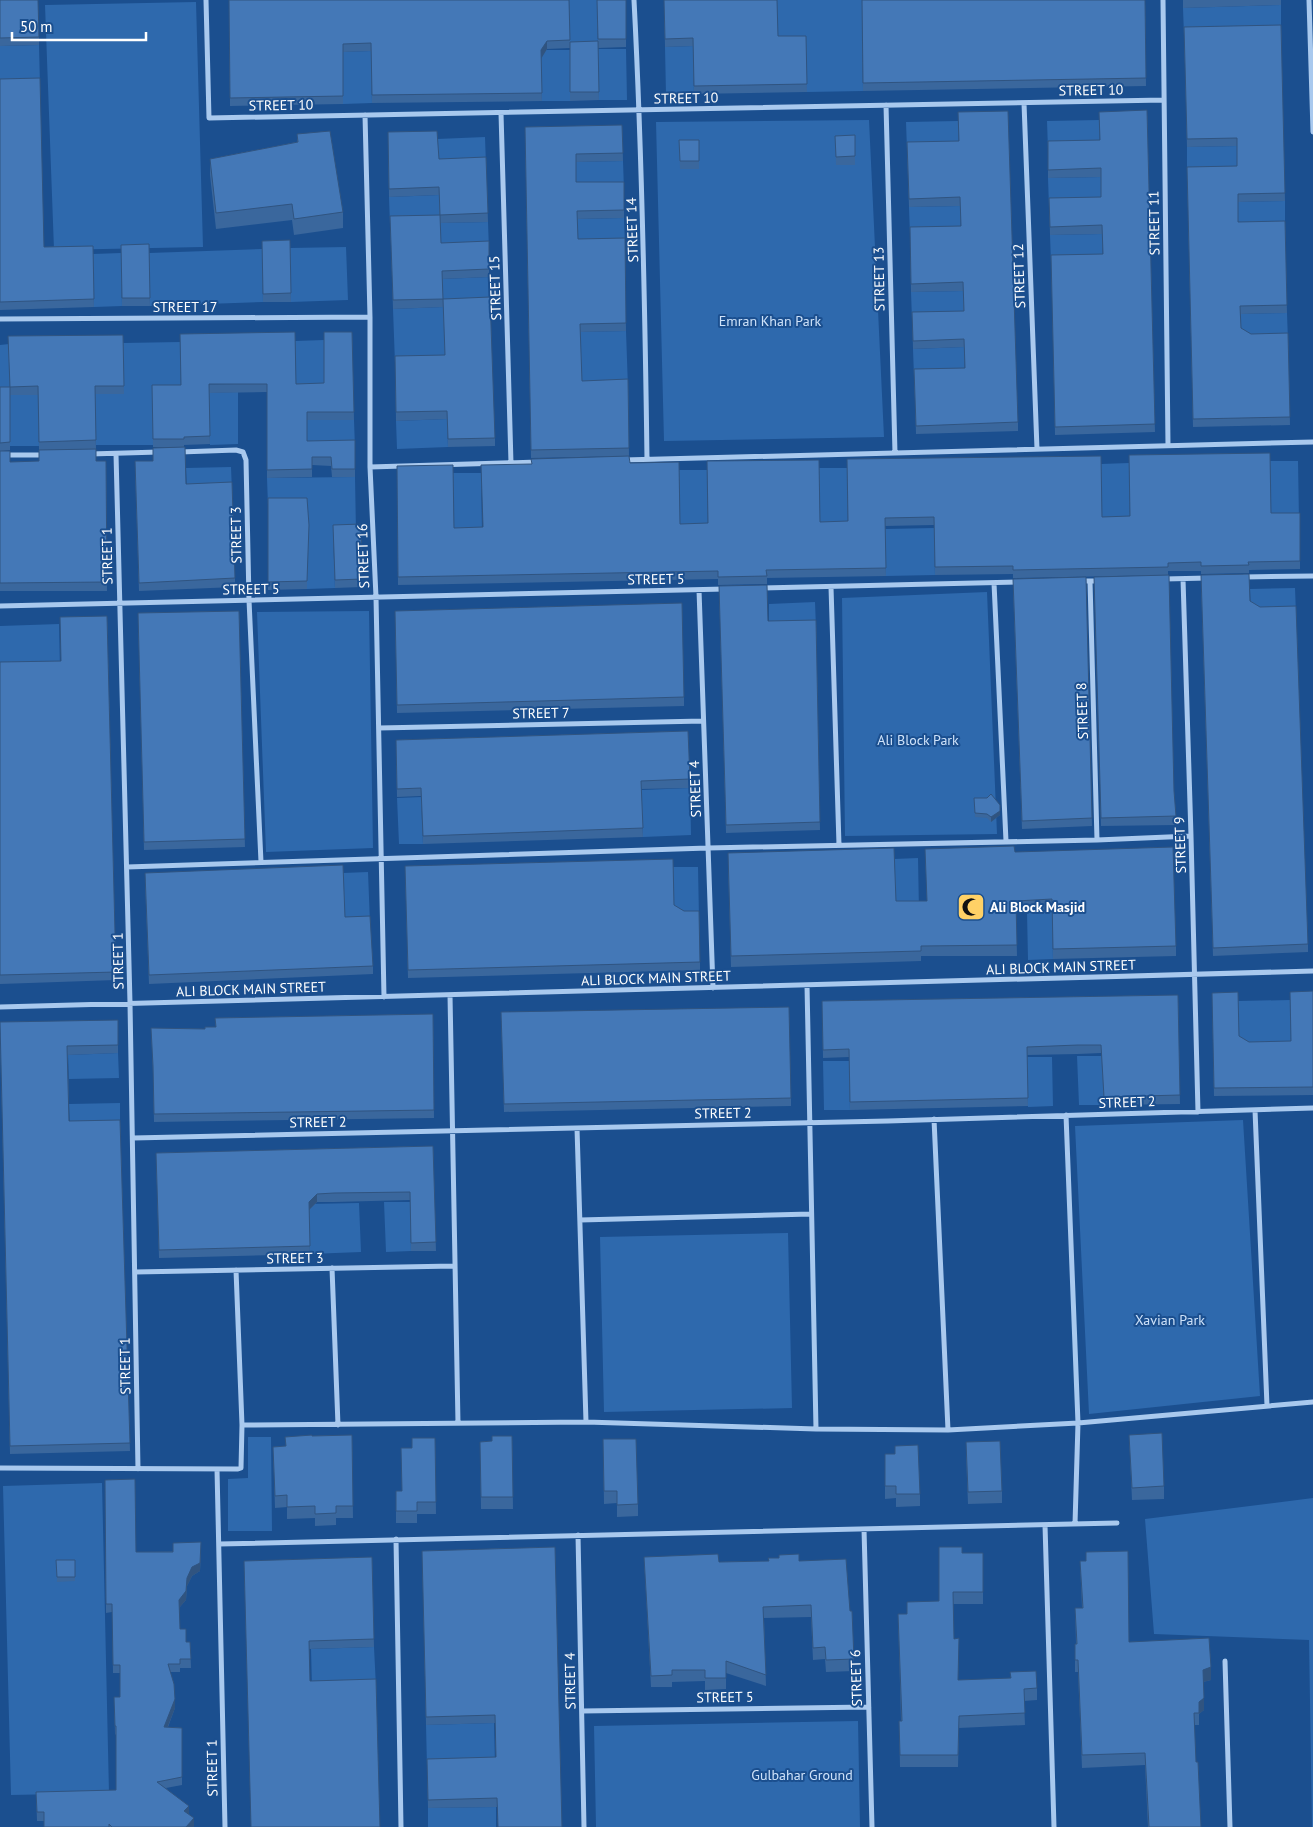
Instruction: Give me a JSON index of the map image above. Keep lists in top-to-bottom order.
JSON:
{
  "streets": {
    "street": [
      "STREET 10",
      "STREET 11",
      "STREET 14",
      "STREET 12",
      "STREET 13",
      "STREET 15",
      "STREET 17",
      "STREET 3",
      "STREET 1",
      "STREET 16",
      "STREET 5",
      "STREET 8",
      "STREET 7",
      "STREET 4",
      "STREET 9",
      "ALI BLOCK MAIN STREET",
      "STREET 2",
      "STREET 6"
    ]
  },
  "crossings": [
    ["STREET 10", "STREET 11"],
    ["STREET 10", "STREET 14"],
    ["STREET 10", "STREET 12"],
    ["STREET 10", "STREET 13"],
    ["STREET 10", "STREET 15"],
    ["STREET 10", "STREET 16"],
    ["STREET 17", "STREET 16"],
    ["STREET 3", "STREET 1"],
    ["STREET 3", "STREET 5"],
    ["STREET 1", "STREET 5"],
    ["STREET 1", "ALI BLOCK MAIN STREET"],
    ["STREET 1", "STREET 2"],
    ["STREET 16", "STREET 5"],
    ["STREET 16", "STREET 7"],
    ["STREET 16", "ALI BLOCK MAIN STREET"],
    ["STREET 5", "STREET 4"],
    ["STREET 5", "STREET 6"],
    ["STREET 7", "STREET 4"],
    ["STREET 4", "ALI BLOCK MAIN STREET"],
    ["STREET 9", "ALI BLOCK MAIN STREET"],
    ["STREET 9", "STREET 2"]
  ],
  "parks": [
    "Emran Khan Park",
    "Ali Block Park",
    "Xavian Park",
    "Gulbahar Ground"
  ],
  "places": {
    "mosque": ["Ali Block Masjid"]
  },
  "scale_bar": "50 m"
}
